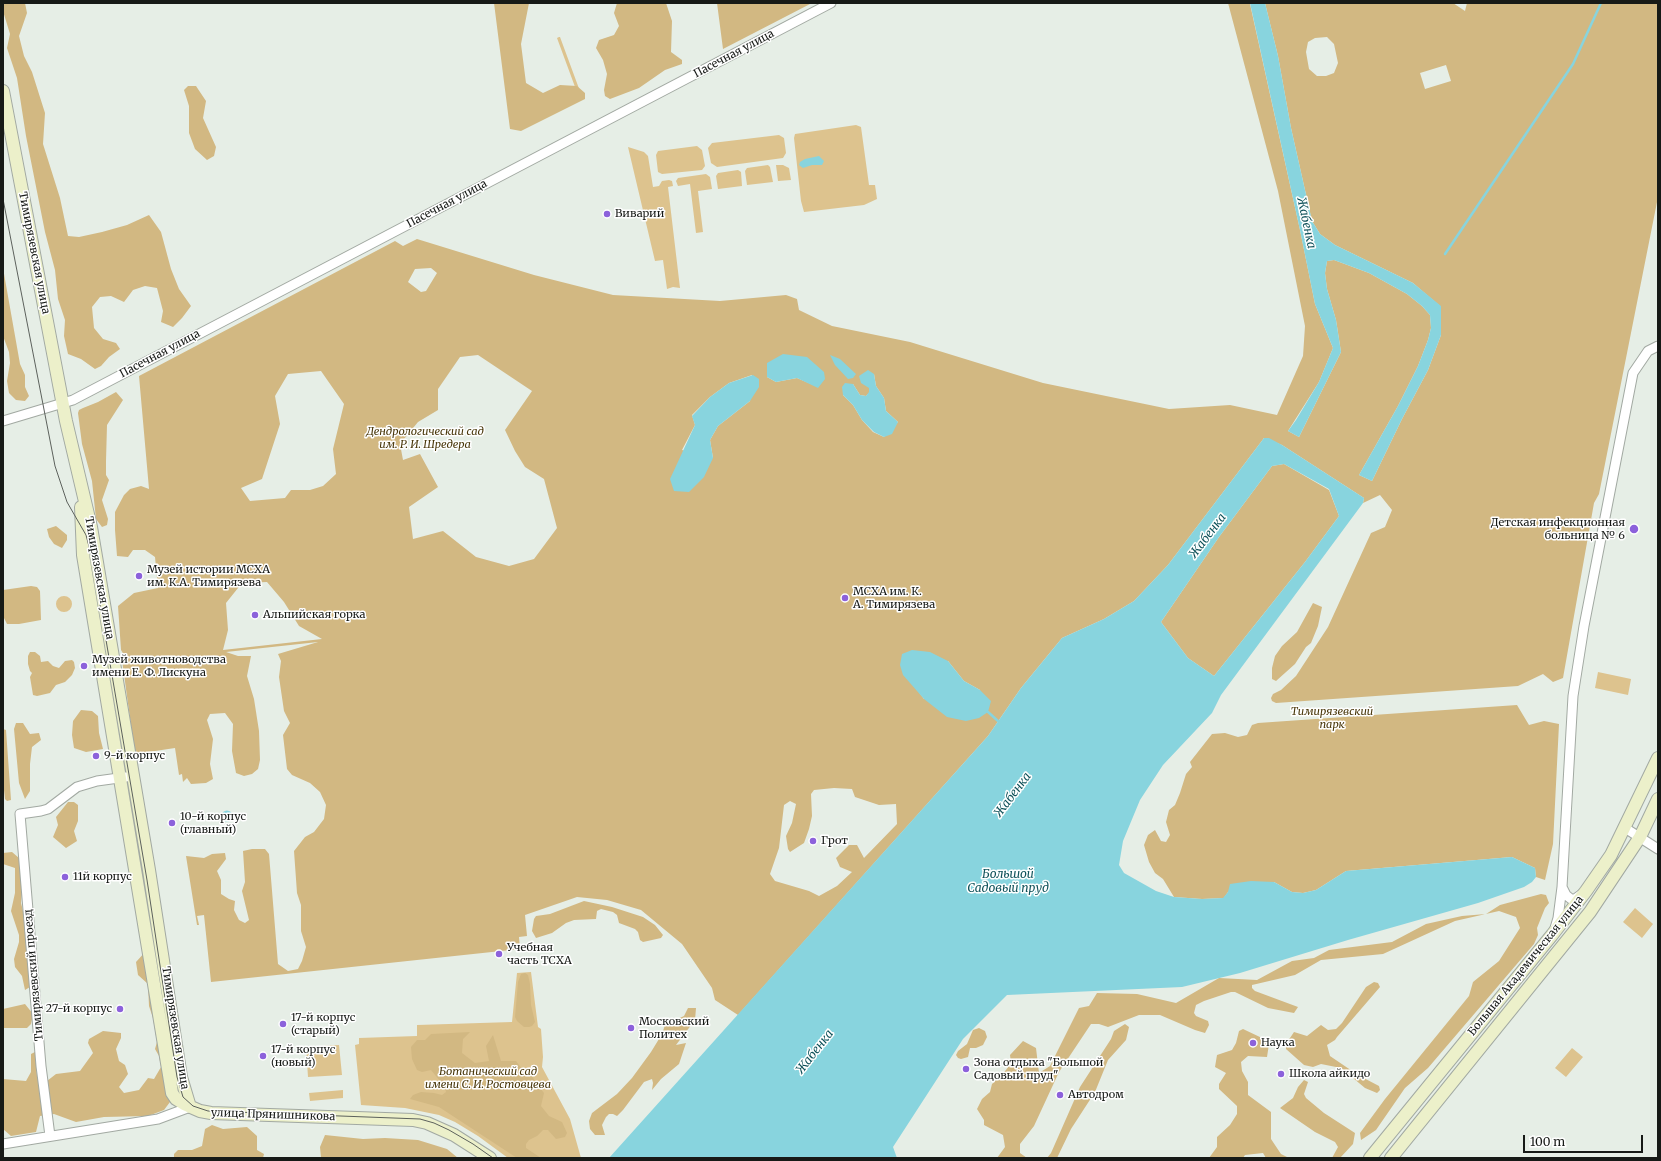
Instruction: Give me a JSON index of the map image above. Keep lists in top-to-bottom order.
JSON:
{
  "streets": {
    "main road": ["Тимирязевская улица", "Большая Академическая улица", "улица Прянишникова"],
    "street": ["Пасечная улица", "Тимирязевский проезд"]
  },
  "crossings": [
    ["Пасечная улица", "Тимирязевская улица"],
    ["Тимирязевская улица", "Тимирязевский проезд"],
    ["Тимирязевская улица", "улица Прянишникова"]
  ],
  "water": ["Жабенка", "Большой Садовый пруд"],
  "parks": ["Дендрологический сад им. Р. И. Шредера", "Тимирязевский парк", "Ботанический сад имени С. И. Ростовцева"],
  "places": [
    "Виварий",
    "Детская инфекционная больница № 6",
    "Музей истории МСХА им. К.А. Тимирязева",
    "МСХА им. К. А. Тимирязева",
    "Альпийская горка",
    "Музей животноводства имени Е. Ф. Лискуна",
    "9-й корпус",
    "10-й корпус (главный)",
    "Грот",
    "11й корпус",
    "Учебная часть ТСХА",
    "27-й корпус",
    "17-й корпус (старый)",
    "Московский Политех",
    "Наука",
    "17-й корпус (новый)",
    "Зона отдыха \"Большой Садовый пруд\"",
    "Школа айкидо",
    "Автодром"
  ],
  "scale_bar": "100 m"
}
